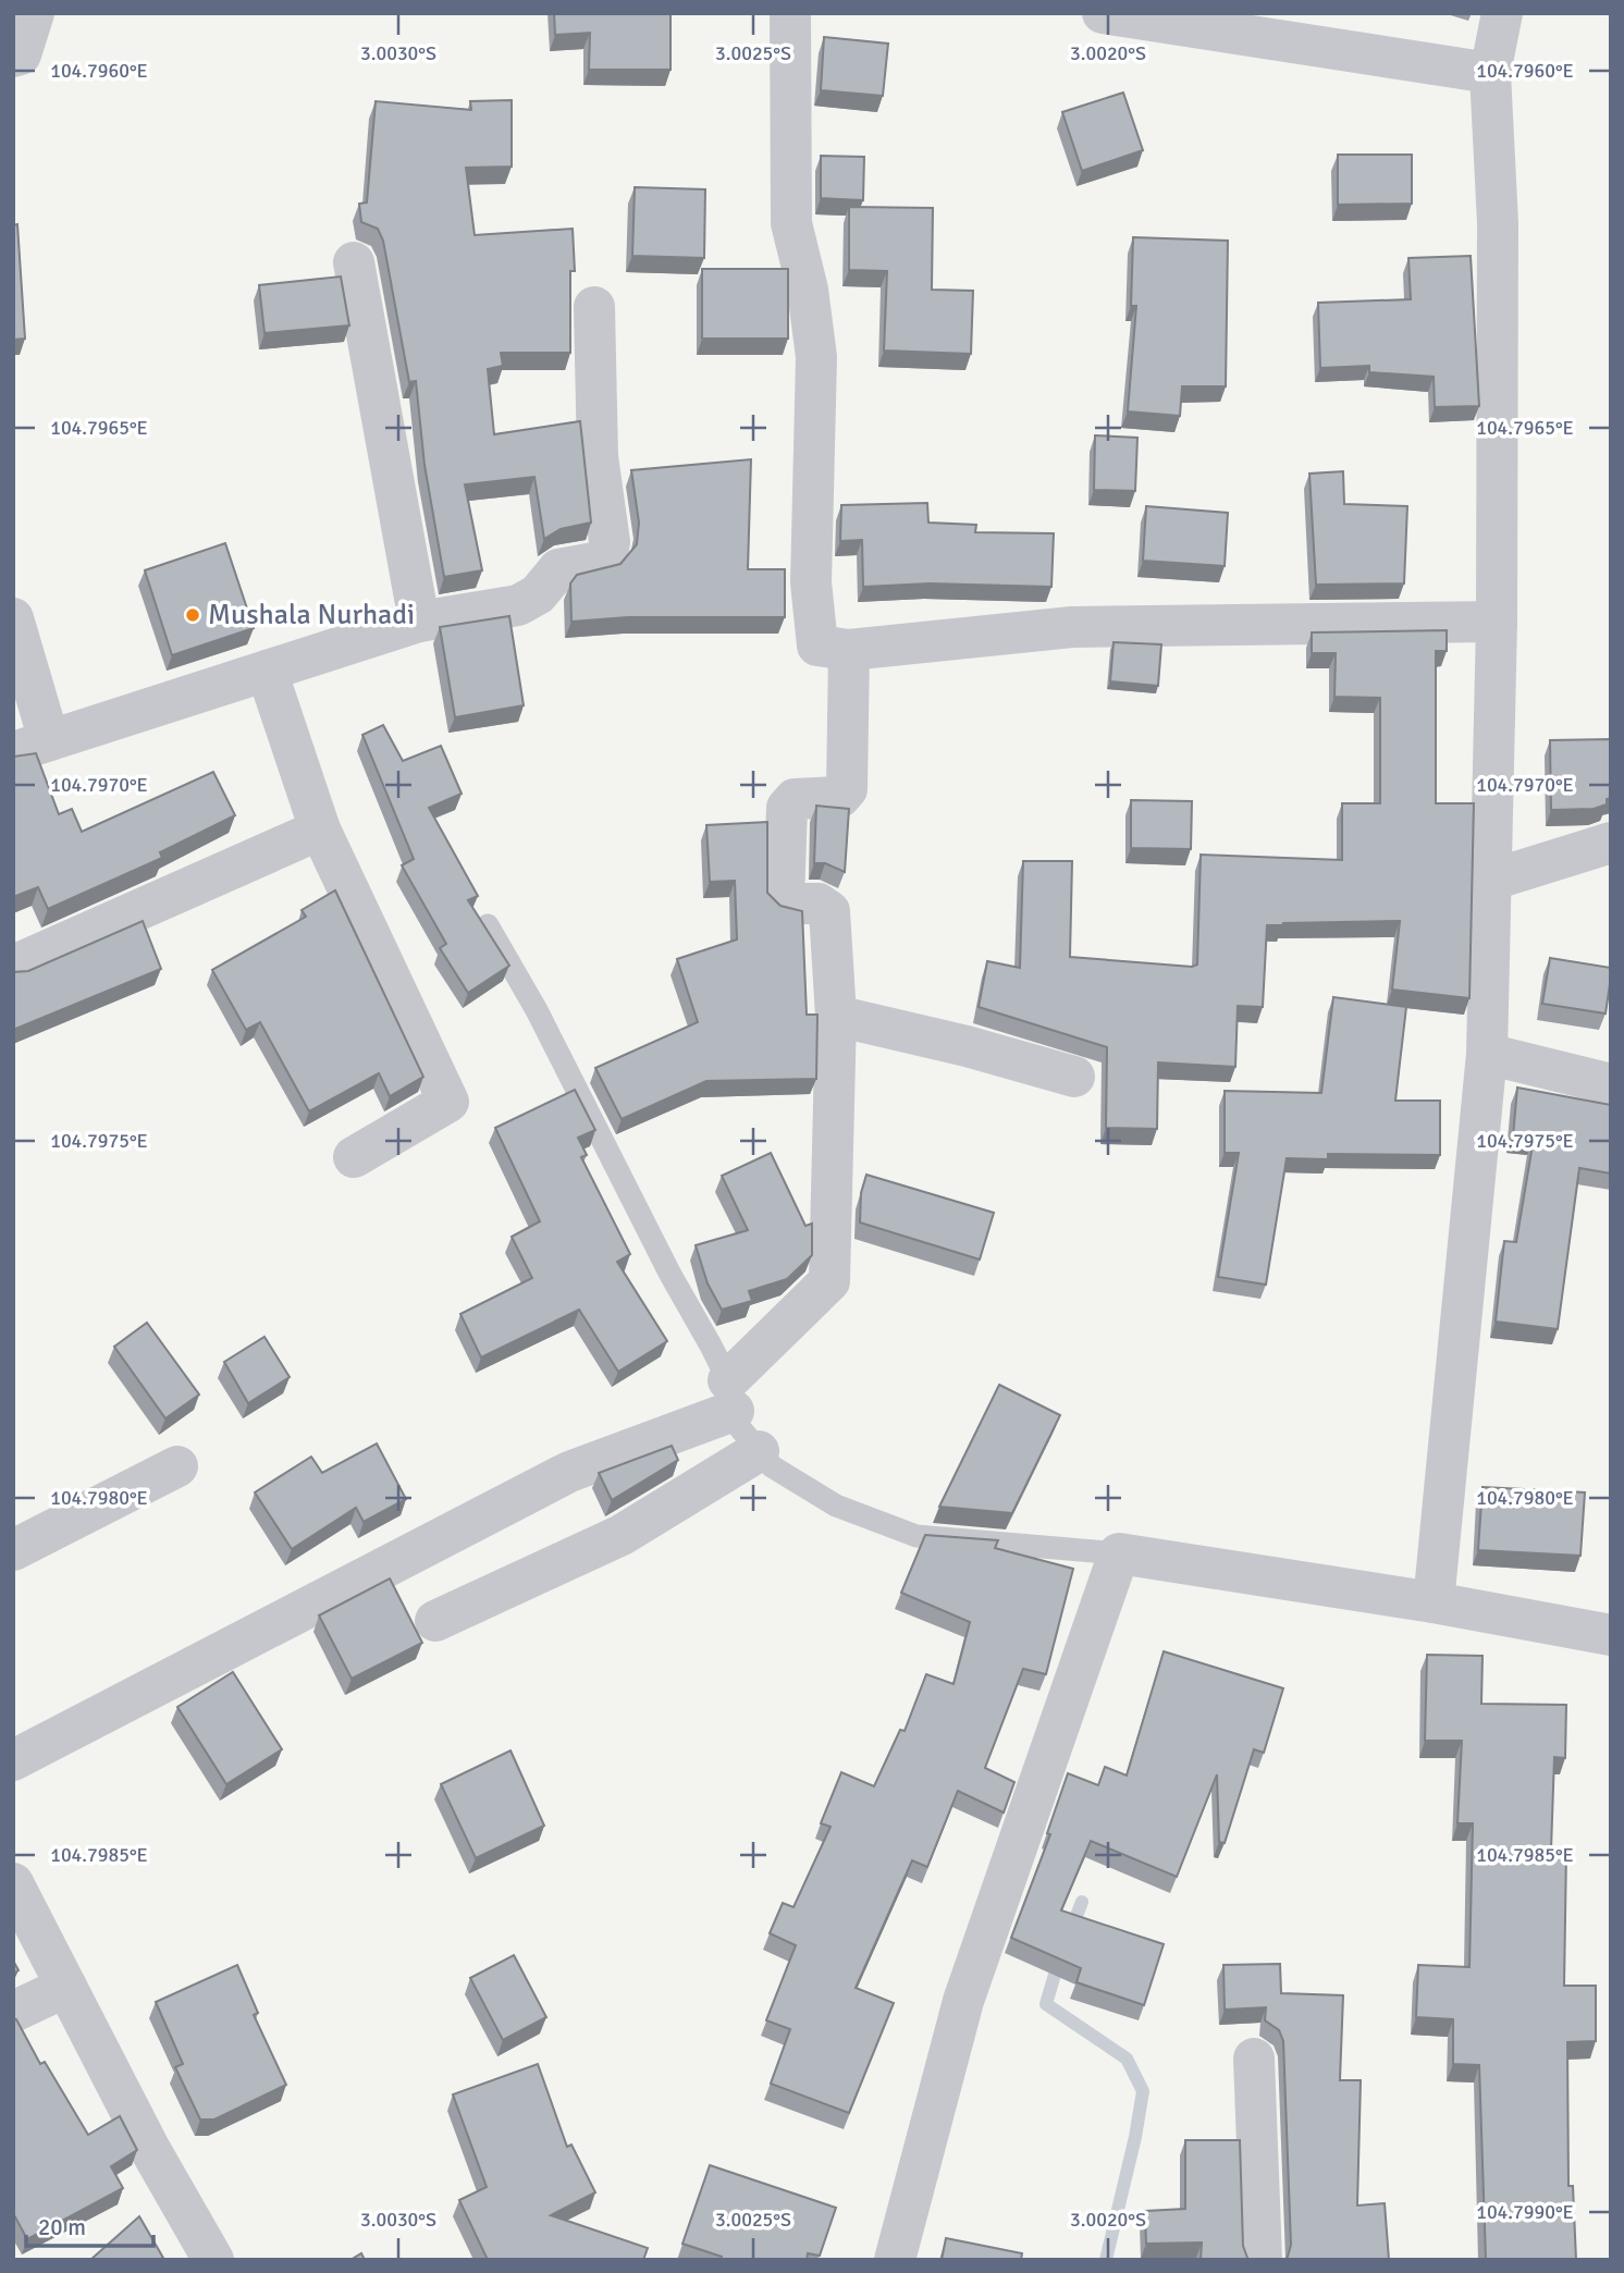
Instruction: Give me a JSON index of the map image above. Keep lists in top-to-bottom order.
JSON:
{
  "places": ["Mushala Nurhadi"],
  "scale_bar": "20 m",
  "coordinates": [
    "3.0030°S",
    "3.0025°S",
    "3.0020°S",
    "104.7960°E",
    "104.7965°E",
    "104.7970°E",
    "104.7975°E",
    "104.7980°E",
    "104.7985°E",
    "104.7990°E"
  ]
}
